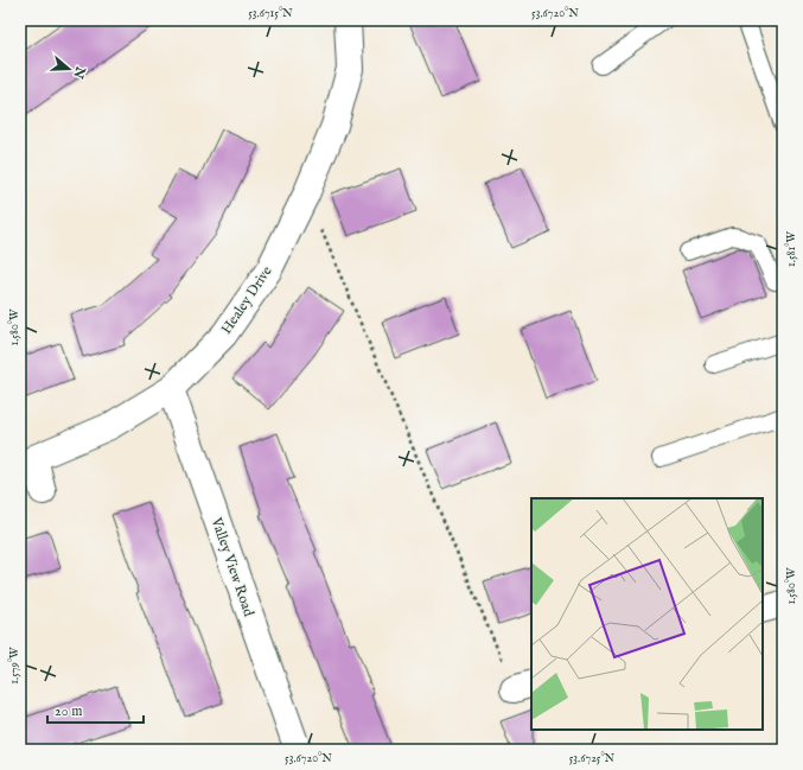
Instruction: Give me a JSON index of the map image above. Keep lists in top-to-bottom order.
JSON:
{
  "streets": {
    "street": ["Healey Drive", "Valley View Road"]
  },
  "crossings": [
    ["Healey Drive", "Valley View Road"]
  ],
  "scale_bar": "20 m",
  "north": "right",
  "coordinates": [
    "53.6715°N",
    "53.6720°N",
    "1.581°W",
    "1.580°W",
    "1.579°W",
    "53.6725°N"
  ]
}
